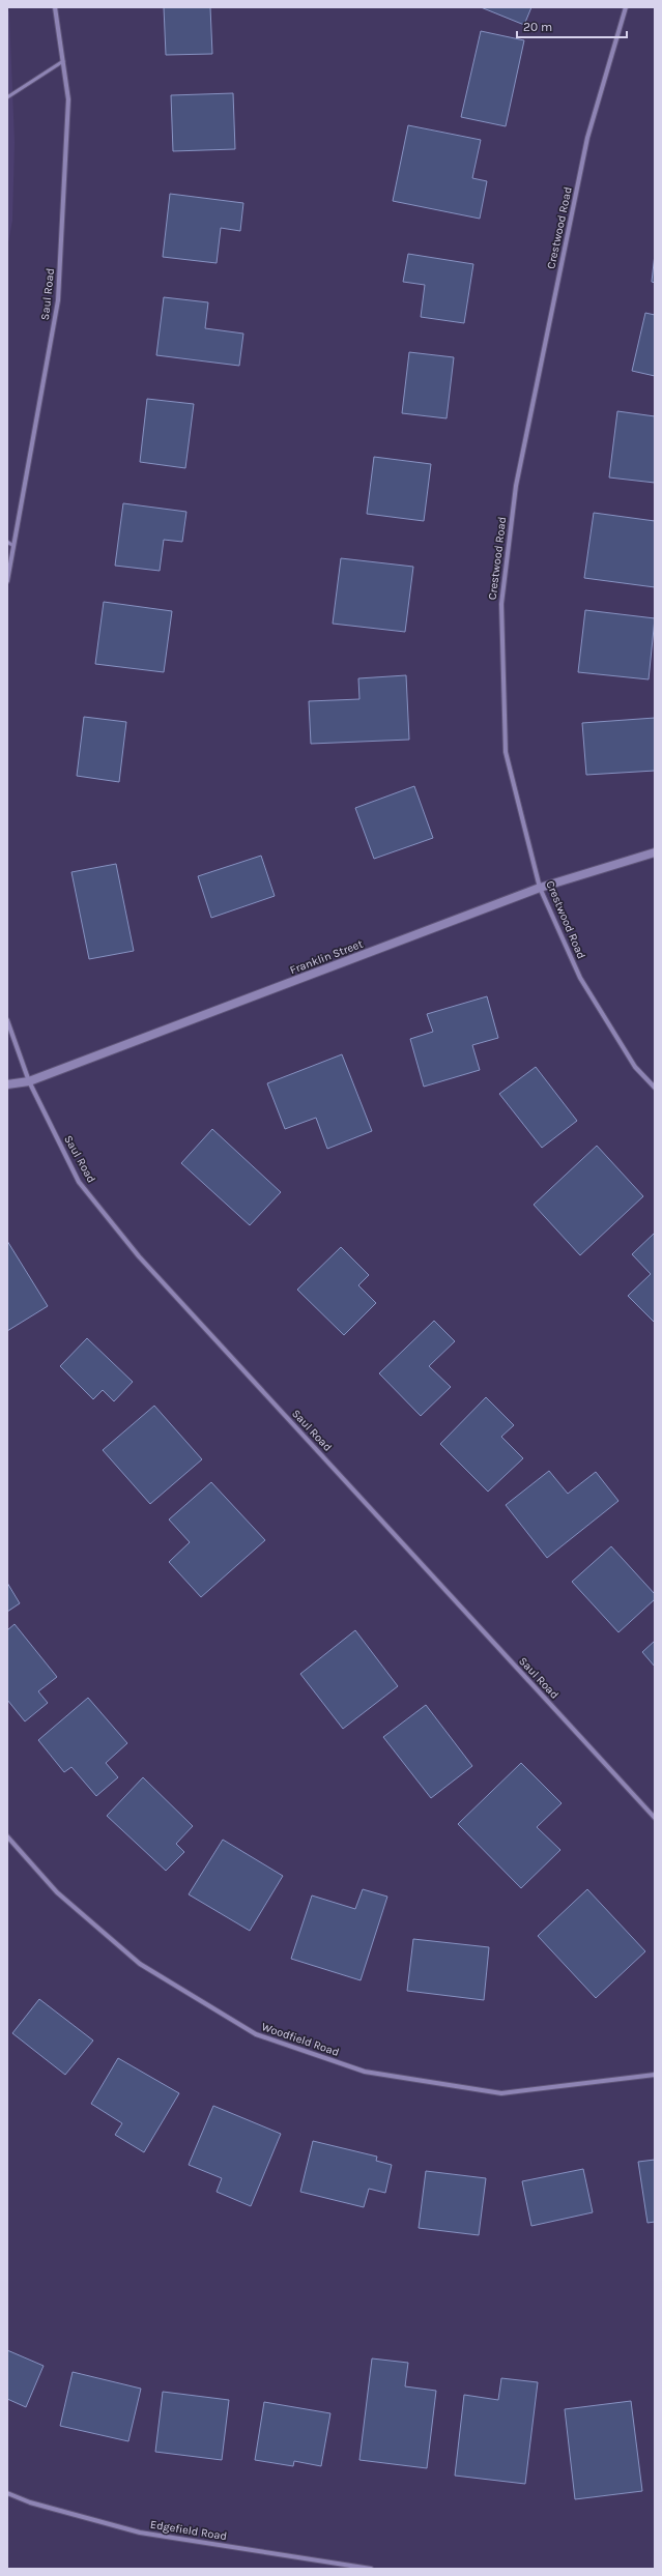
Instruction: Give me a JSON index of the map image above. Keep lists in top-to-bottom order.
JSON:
{
  "streets": {
    "street": [
      "Crestwood Road",
      "Saul Road",
      "Franklin Street",
      "Woodfield Road",
      "Edgefield Road"
    ]
  },
  "crossings": [
    ["Crestwood Road", "Franklin Street"],
    ["Saul Road", "Franklin Street"]
  ],
  "scale_bar": "20 m"
}
